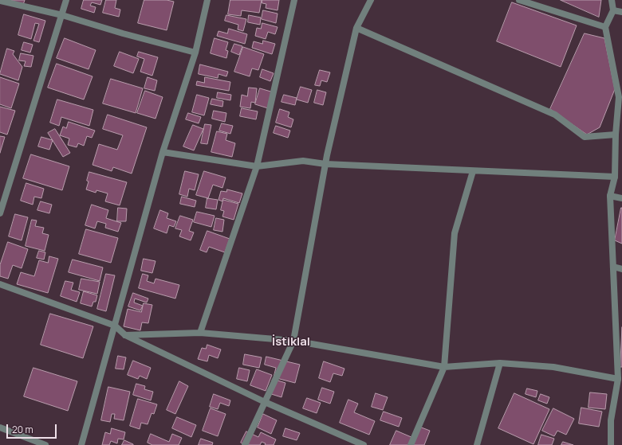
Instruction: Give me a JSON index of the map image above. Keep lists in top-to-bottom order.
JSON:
{
  "districts": ["İstiklal"],
  "scale_bar": "20 m"
}
